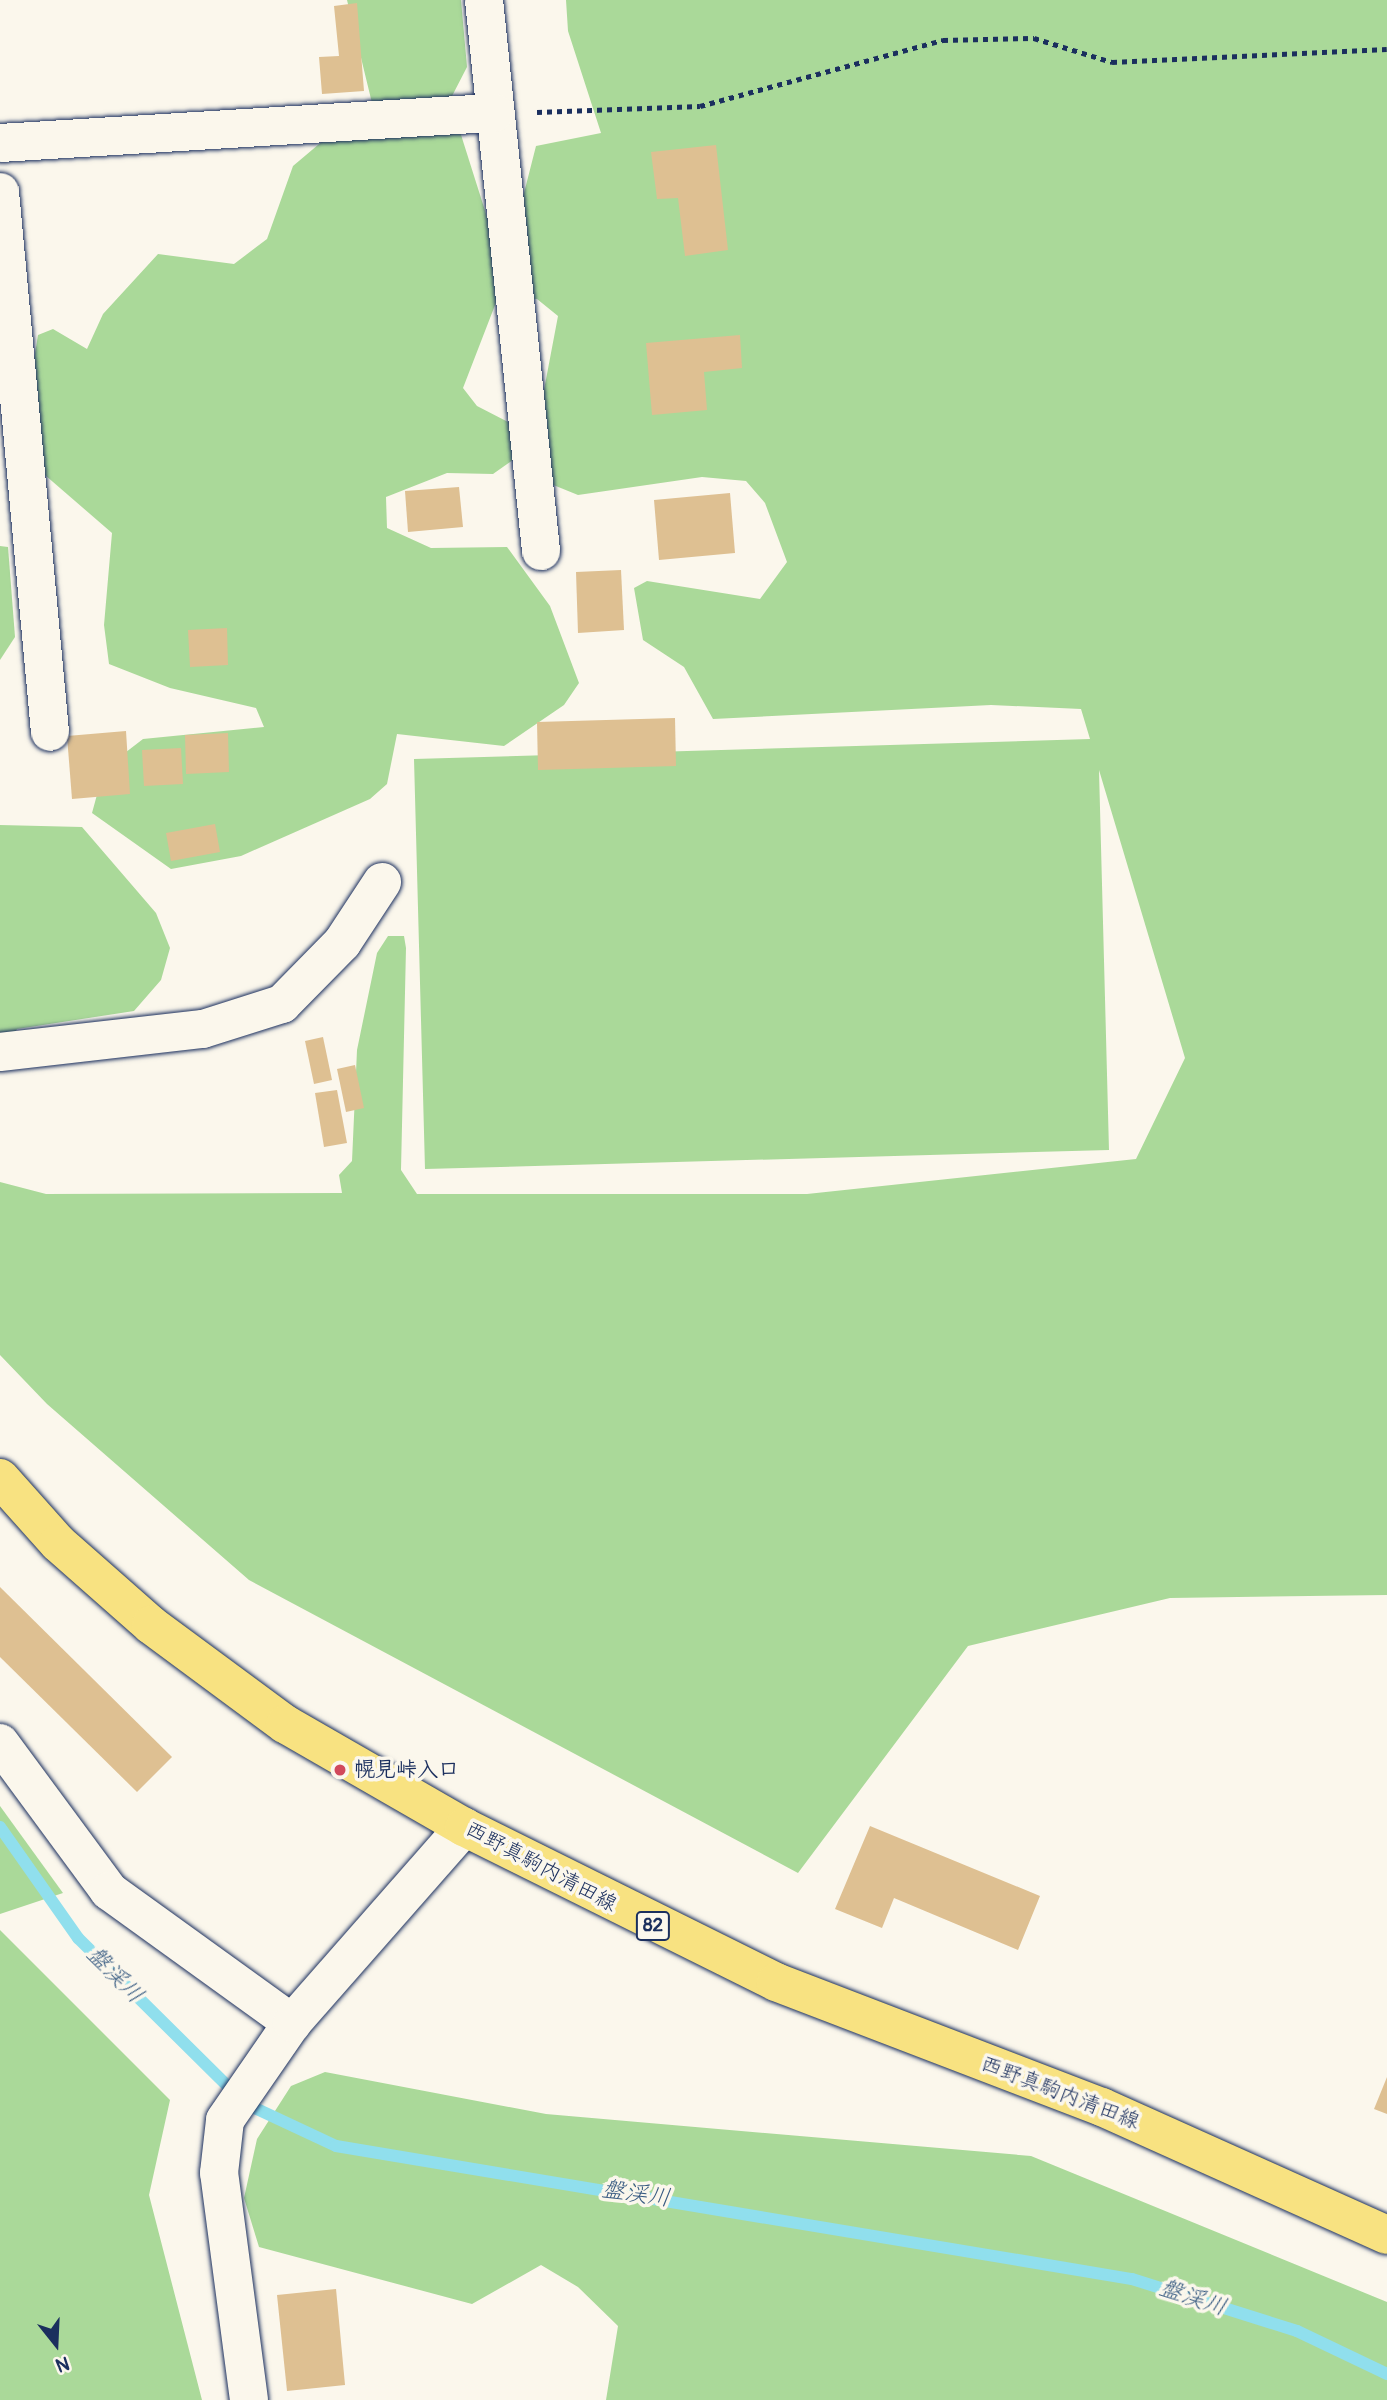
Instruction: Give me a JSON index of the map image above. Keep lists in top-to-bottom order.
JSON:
{
  "streets": {
    "main road": ["西野真駒内清田線", "82"]
  },
  "water": ["盤渓川"],
  "places": ["幌見峠入口"],
  "north": "bottom"
}
